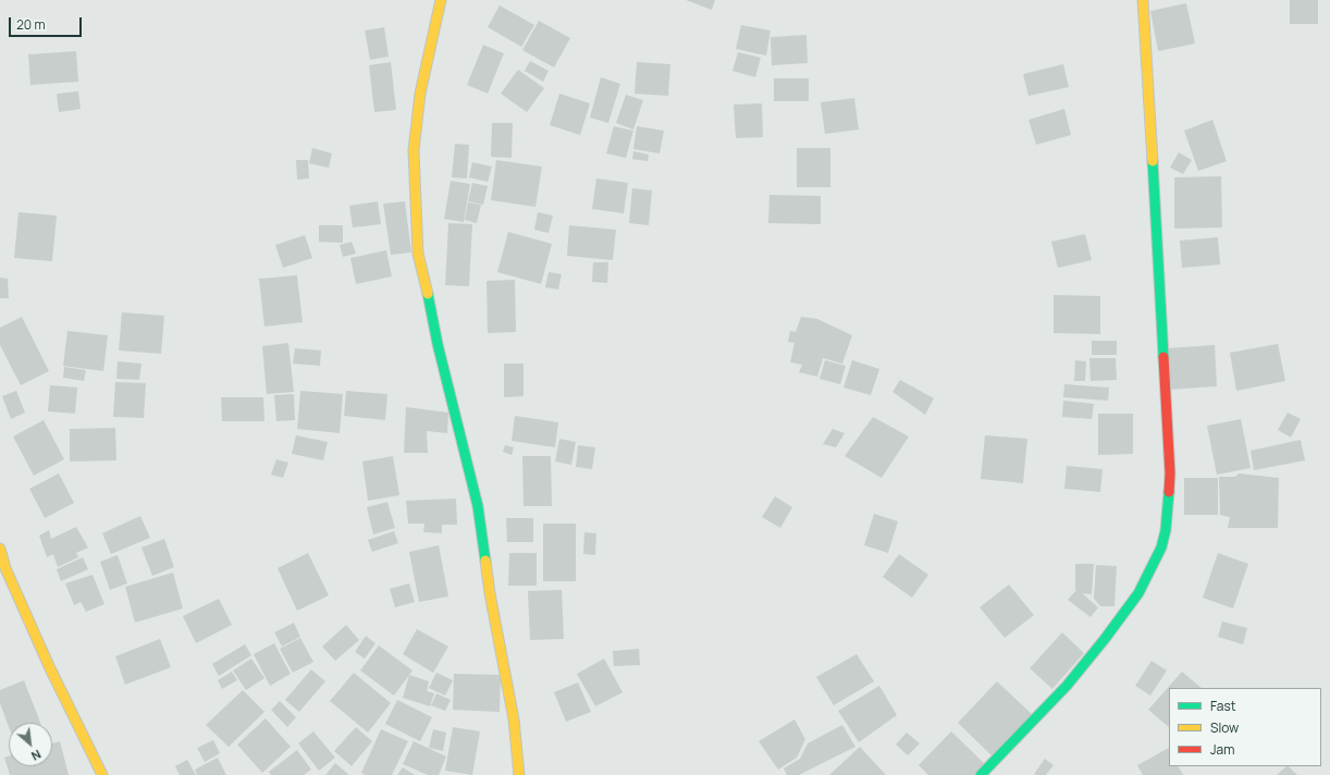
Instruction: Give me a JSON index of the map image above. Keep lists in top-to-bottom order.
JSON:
{
  "legend": ["Fast", "Slow", "Jam"],
  "scale_bar": "20 m",
  "north": "bottom right"
}
